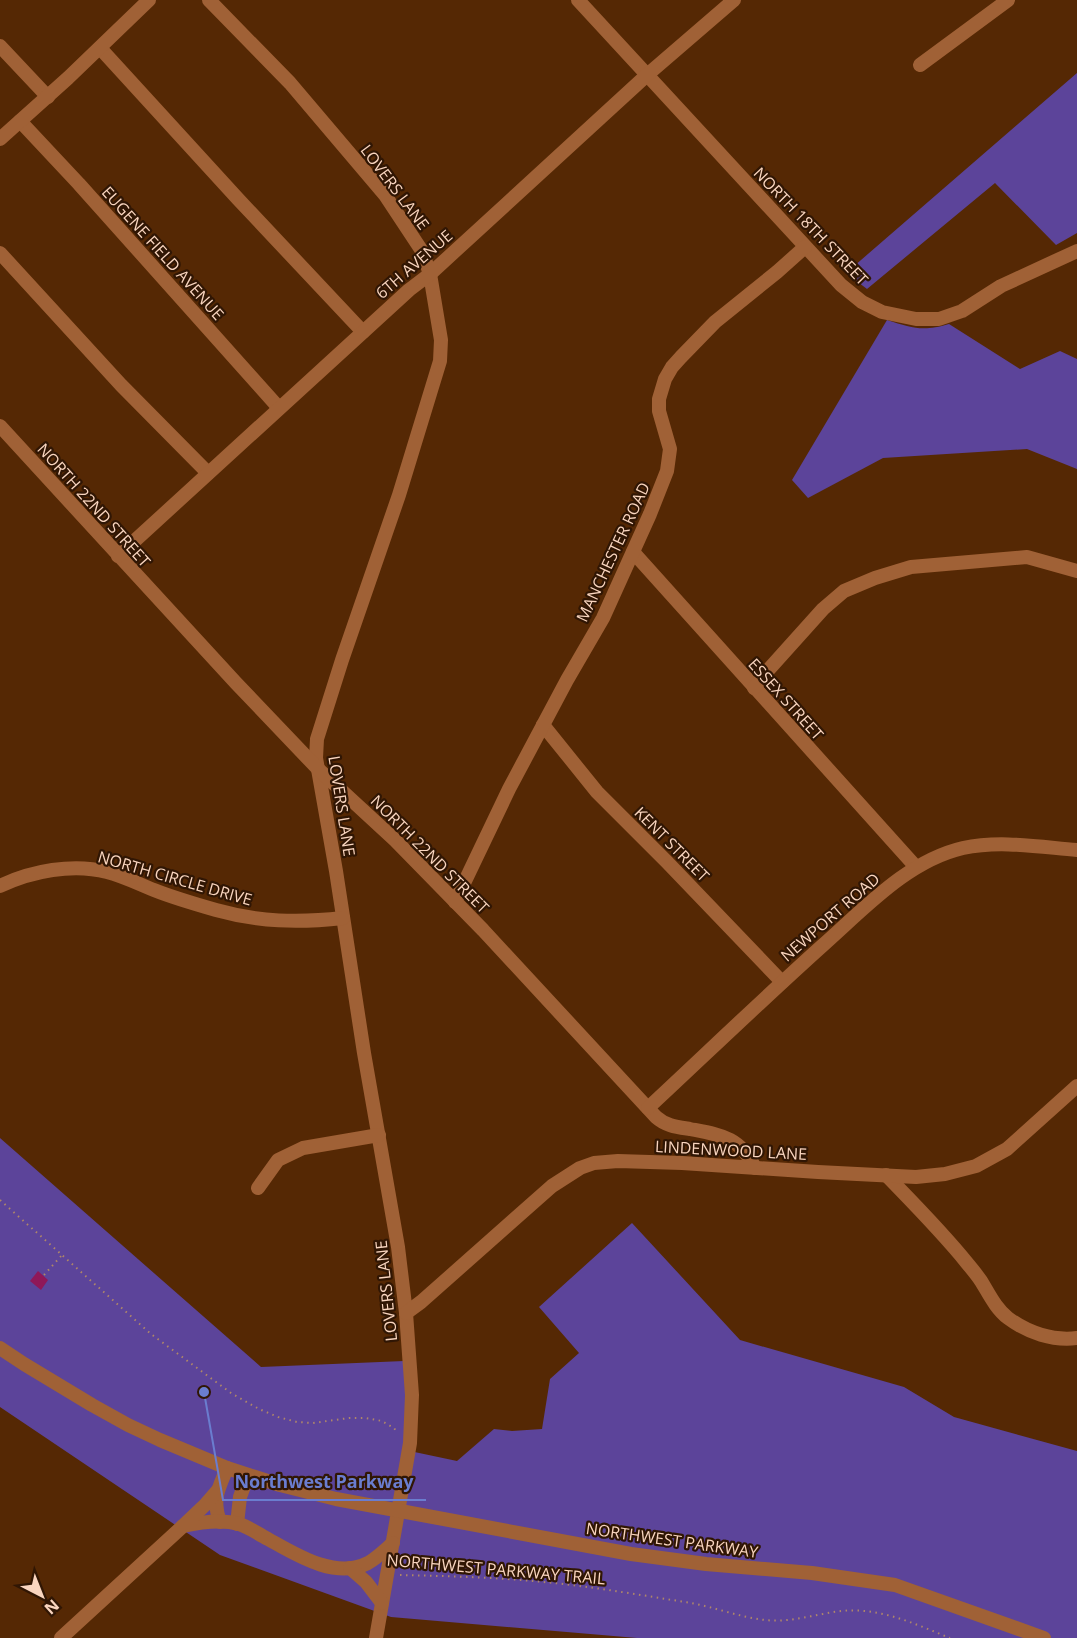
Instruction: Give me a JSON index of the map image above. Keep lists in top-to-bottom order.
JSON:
{
  "streets": {
    "street": [
      "LOVERS LANE",
      "NORTH 18TH STREET",
      "EUGENE FIELD AVENUE",
      "6TH AVENUE",
      "NORTH 22ND STREET",
      "MANCHESTER ROAD",
      "ESSEX STREET",
      "KENT STREET",
      "NORTH CIRCLE DRIVE",
      "NEWPORT ROAD",
      "LINDENWOOD LANE",
      "NORTHWEST PARKWAY"
    ],
    "path": ["NORTHWEST PARKWAY TRAIL"]
  },
  "crossings": [
    ["LOVERS LANE", "6TH AVENUE"],
    ["LOVERS LANE", "NORTH 22ND STREET"],
    ["LOVERS LANE", "NORTH CIRCLE DRIVE"],
    ["LOVERS LANE", "LINDENWOOD LANE"],
    ["LOVERS LANE", "NORTHWEST PARKWAY TRAIL"],
    ["NORTH 18TH STREET", "6TH AVENUE"],
    ["NORTH 18TH STREET", "MANCHESTER ROAD"],
    ["EUGENE FIELD AVENUE", "6TH AVENUE"],
    ["6TH AVENUE", "NORTH 22ND STREET"],
    ["NORTH 22ND STREET", "MANCHESTER ROAD"],
    ["NORTH 22ND STREET", "NEWPORT ROAD"],
    ["NORTH 22ND STREET", "LINDENWOOD LANE"],
    ["MANCHESTER ROAD", "ESSEX STREET"],
    ["MANCHESTER ROAD", "KENT STREET"],
    ["ESSEX STREET", "NEWPORT ROAD"],
    ["KENT STREET", "NEWPORT ROAD"]
  ],
  "places": ["Northwest Parkway"],
  "north": "bottom right"
}
